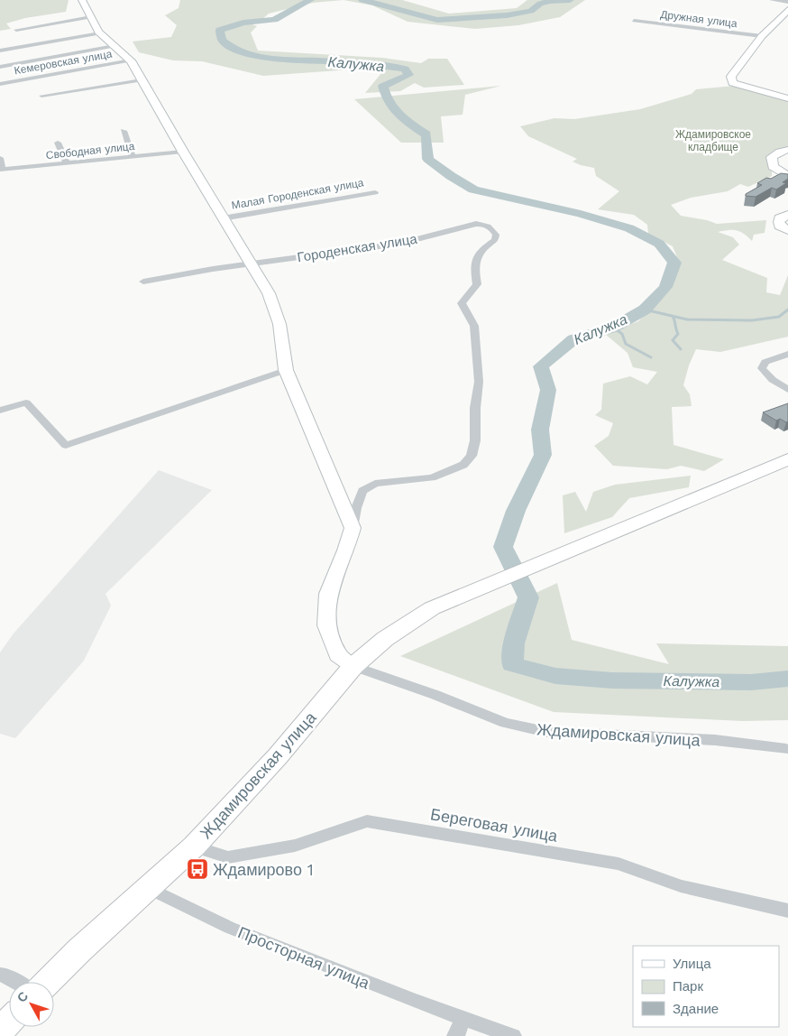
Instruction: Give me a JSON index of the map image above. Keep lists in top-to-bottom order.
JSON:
{
  "streets": {
    "main road": ["Ждамировская улица"],
    "street": [
      "Дружная улица",
      "Кемеровская улица",
      "Свободная улица",
      "Малая Городенская улица",
      "Городенская улица",
      "Береговая улица",
      "Просторная улица"
    ]
  },
  "crossings": [
    ["Городенская улица", "Ждамировская улица"],
    ["Ждамировская улица", "Береговая улица"],
    ["Ждамировская улица", "Просторная улица"]
  ],
  "water": ["Калужка"],
  "parks": ["Ждамировское кладбище"],
  "places": {
    "bus stop": ["Ждамирово 1"]
  },
  "legend": ["Улица", "Парк", "Здание"],
  "north": "top left"
}
